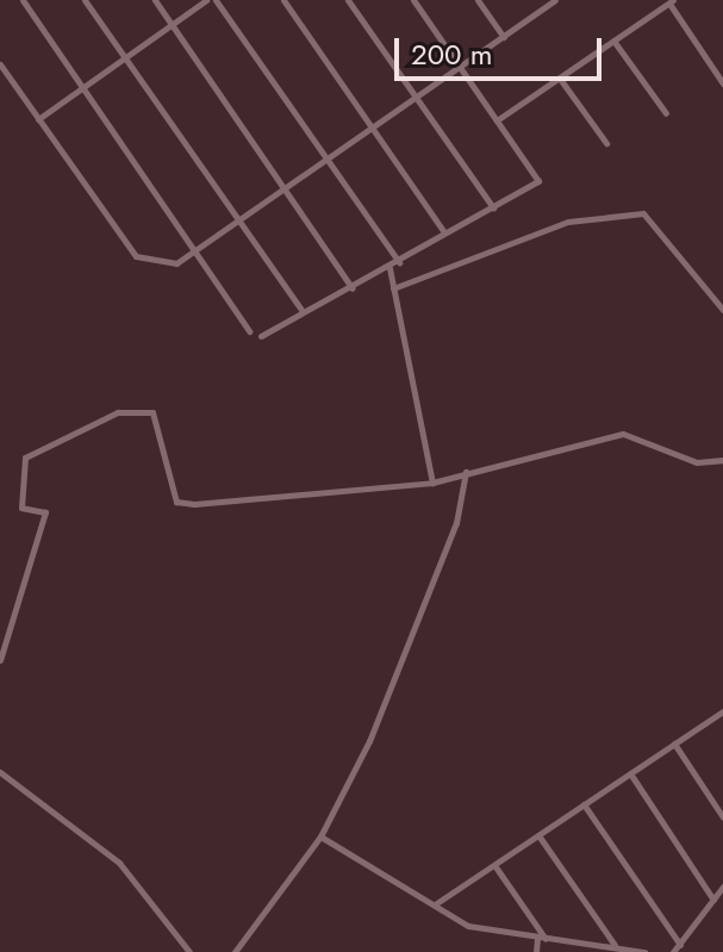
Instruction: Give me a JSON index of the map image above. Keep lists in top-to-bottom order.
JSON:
{
  "scale_bar": "200 m"
}
